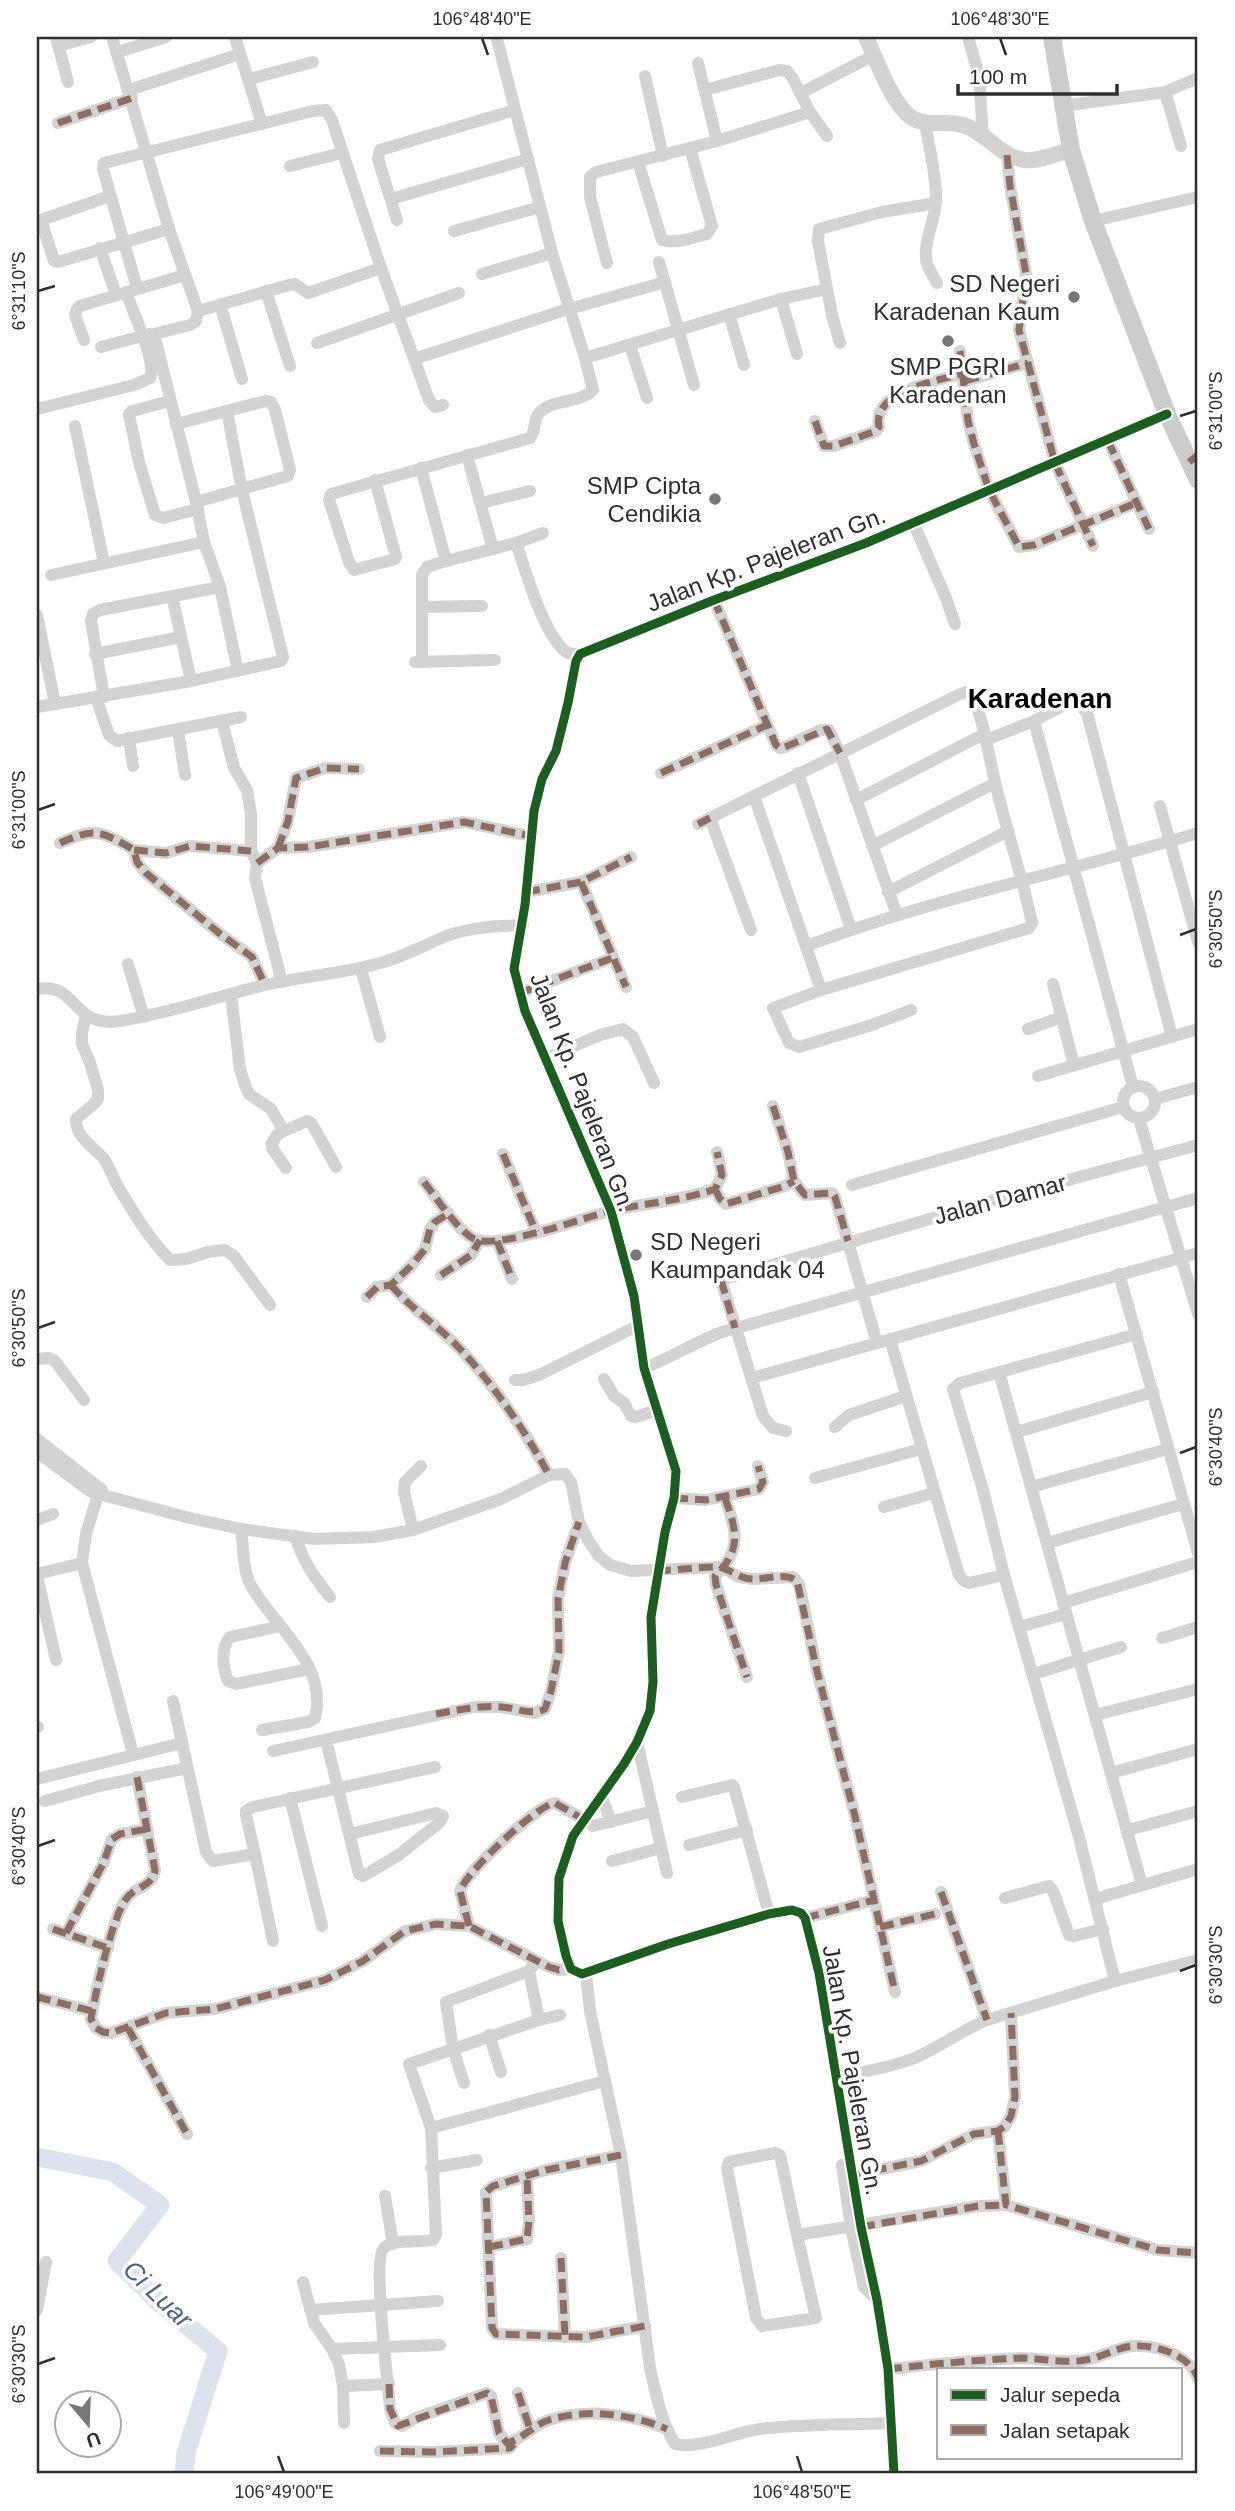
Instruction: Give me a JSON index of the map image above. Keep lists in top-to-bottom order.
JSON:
{
  "streets": {
    "street": ["Jalan Kp. Pajeleran Gn.", "Jalan Damar"]
  },
  "districts": ["Karadenan"],
  "water": ["Ci Luar"],
  "places": [
    "SD Negeri Karadenan Kaum",
    "SMP PGRI Karadenan",
    "SMP Cipta Cendikia",
    "SD Negeri Kaumpandak 04"
  ],
  "legend": ["Jalur sepeda", "Jalan setapak"],
  "scale_bar": "100 m",
  "north": "bottom",
  "coordinates": [
    "106°48'40\"E",
    "106°48'30\"E",
    "6°31'10\"S",
    "6°31'00\"S",
    "6°30'50\"S",
    "6°30'40\"S",
    "6°30'30\"S",
    "106°49'00\"E",
    "106°48'50\"E"
  ]
}
